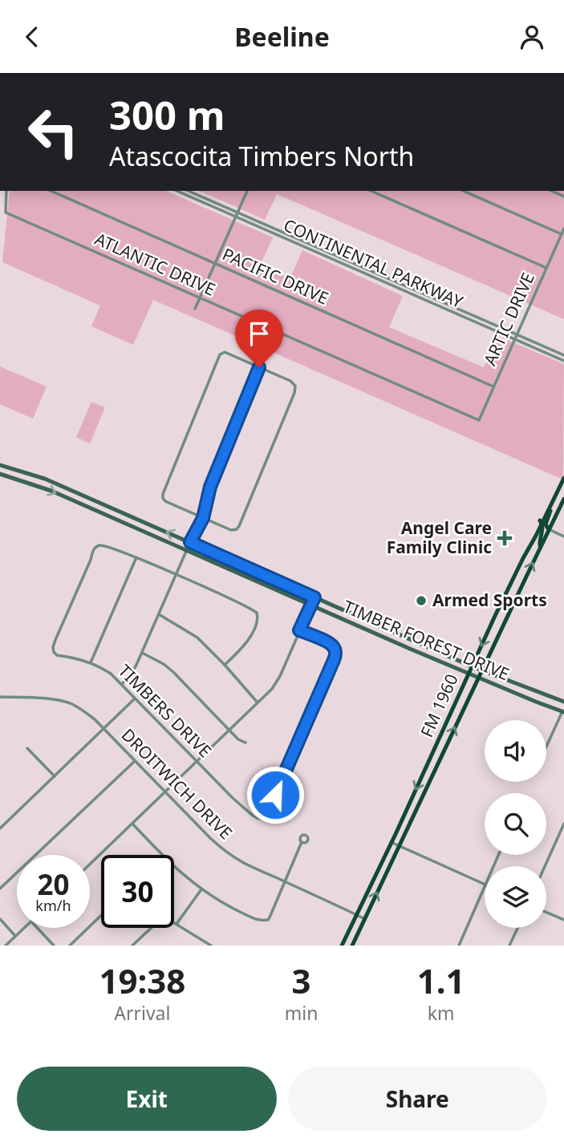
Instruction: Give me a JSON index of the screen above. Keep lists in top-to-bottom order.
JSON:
{
  "streets": {
    "main road": ["TIMBER FOREST DRIVE", "FM 1960"],
    "street": [
      "CONTINENTAL PARKWAY",
      "ATLANTIC DRIVE",
      "PACIFIC DRIVE",
      "ARTIC DRIVE",
      "TIMBERS DRIVE",
      "DROITWICH DRIVE"
    ]
  },
  "crossings": [
    ["CONTINENTAL PARKWAY", "ARTIC DRIVE"],
    ["ATLANTIC DRIVE", "ARTIC DRIVE"],
    ["PACIFIC DRIVE", "ARTIC DRIVE"],
    ["TIMBER FOREST DRIVE", "FM 1960"],
    ["FM 1960", "DROITWICH DRIVE"]
  ],
  "places": {
    "health": ["Angel Care Family Clinic"],
    "other": ["Armed Sports"]
  },
  "page": {
    "header": "Beeline",
    "turn": ["300 m", "Atascocita Timbers North"],
    "speed": "20 km/h",
    "limit": "30",
    "eta": [
      "19:38",
      "Arrival",
      "3",
      "min",
      "1.1",
      "km"
    ],
    "buttons": ["Exit", "Share"]
  }
}
